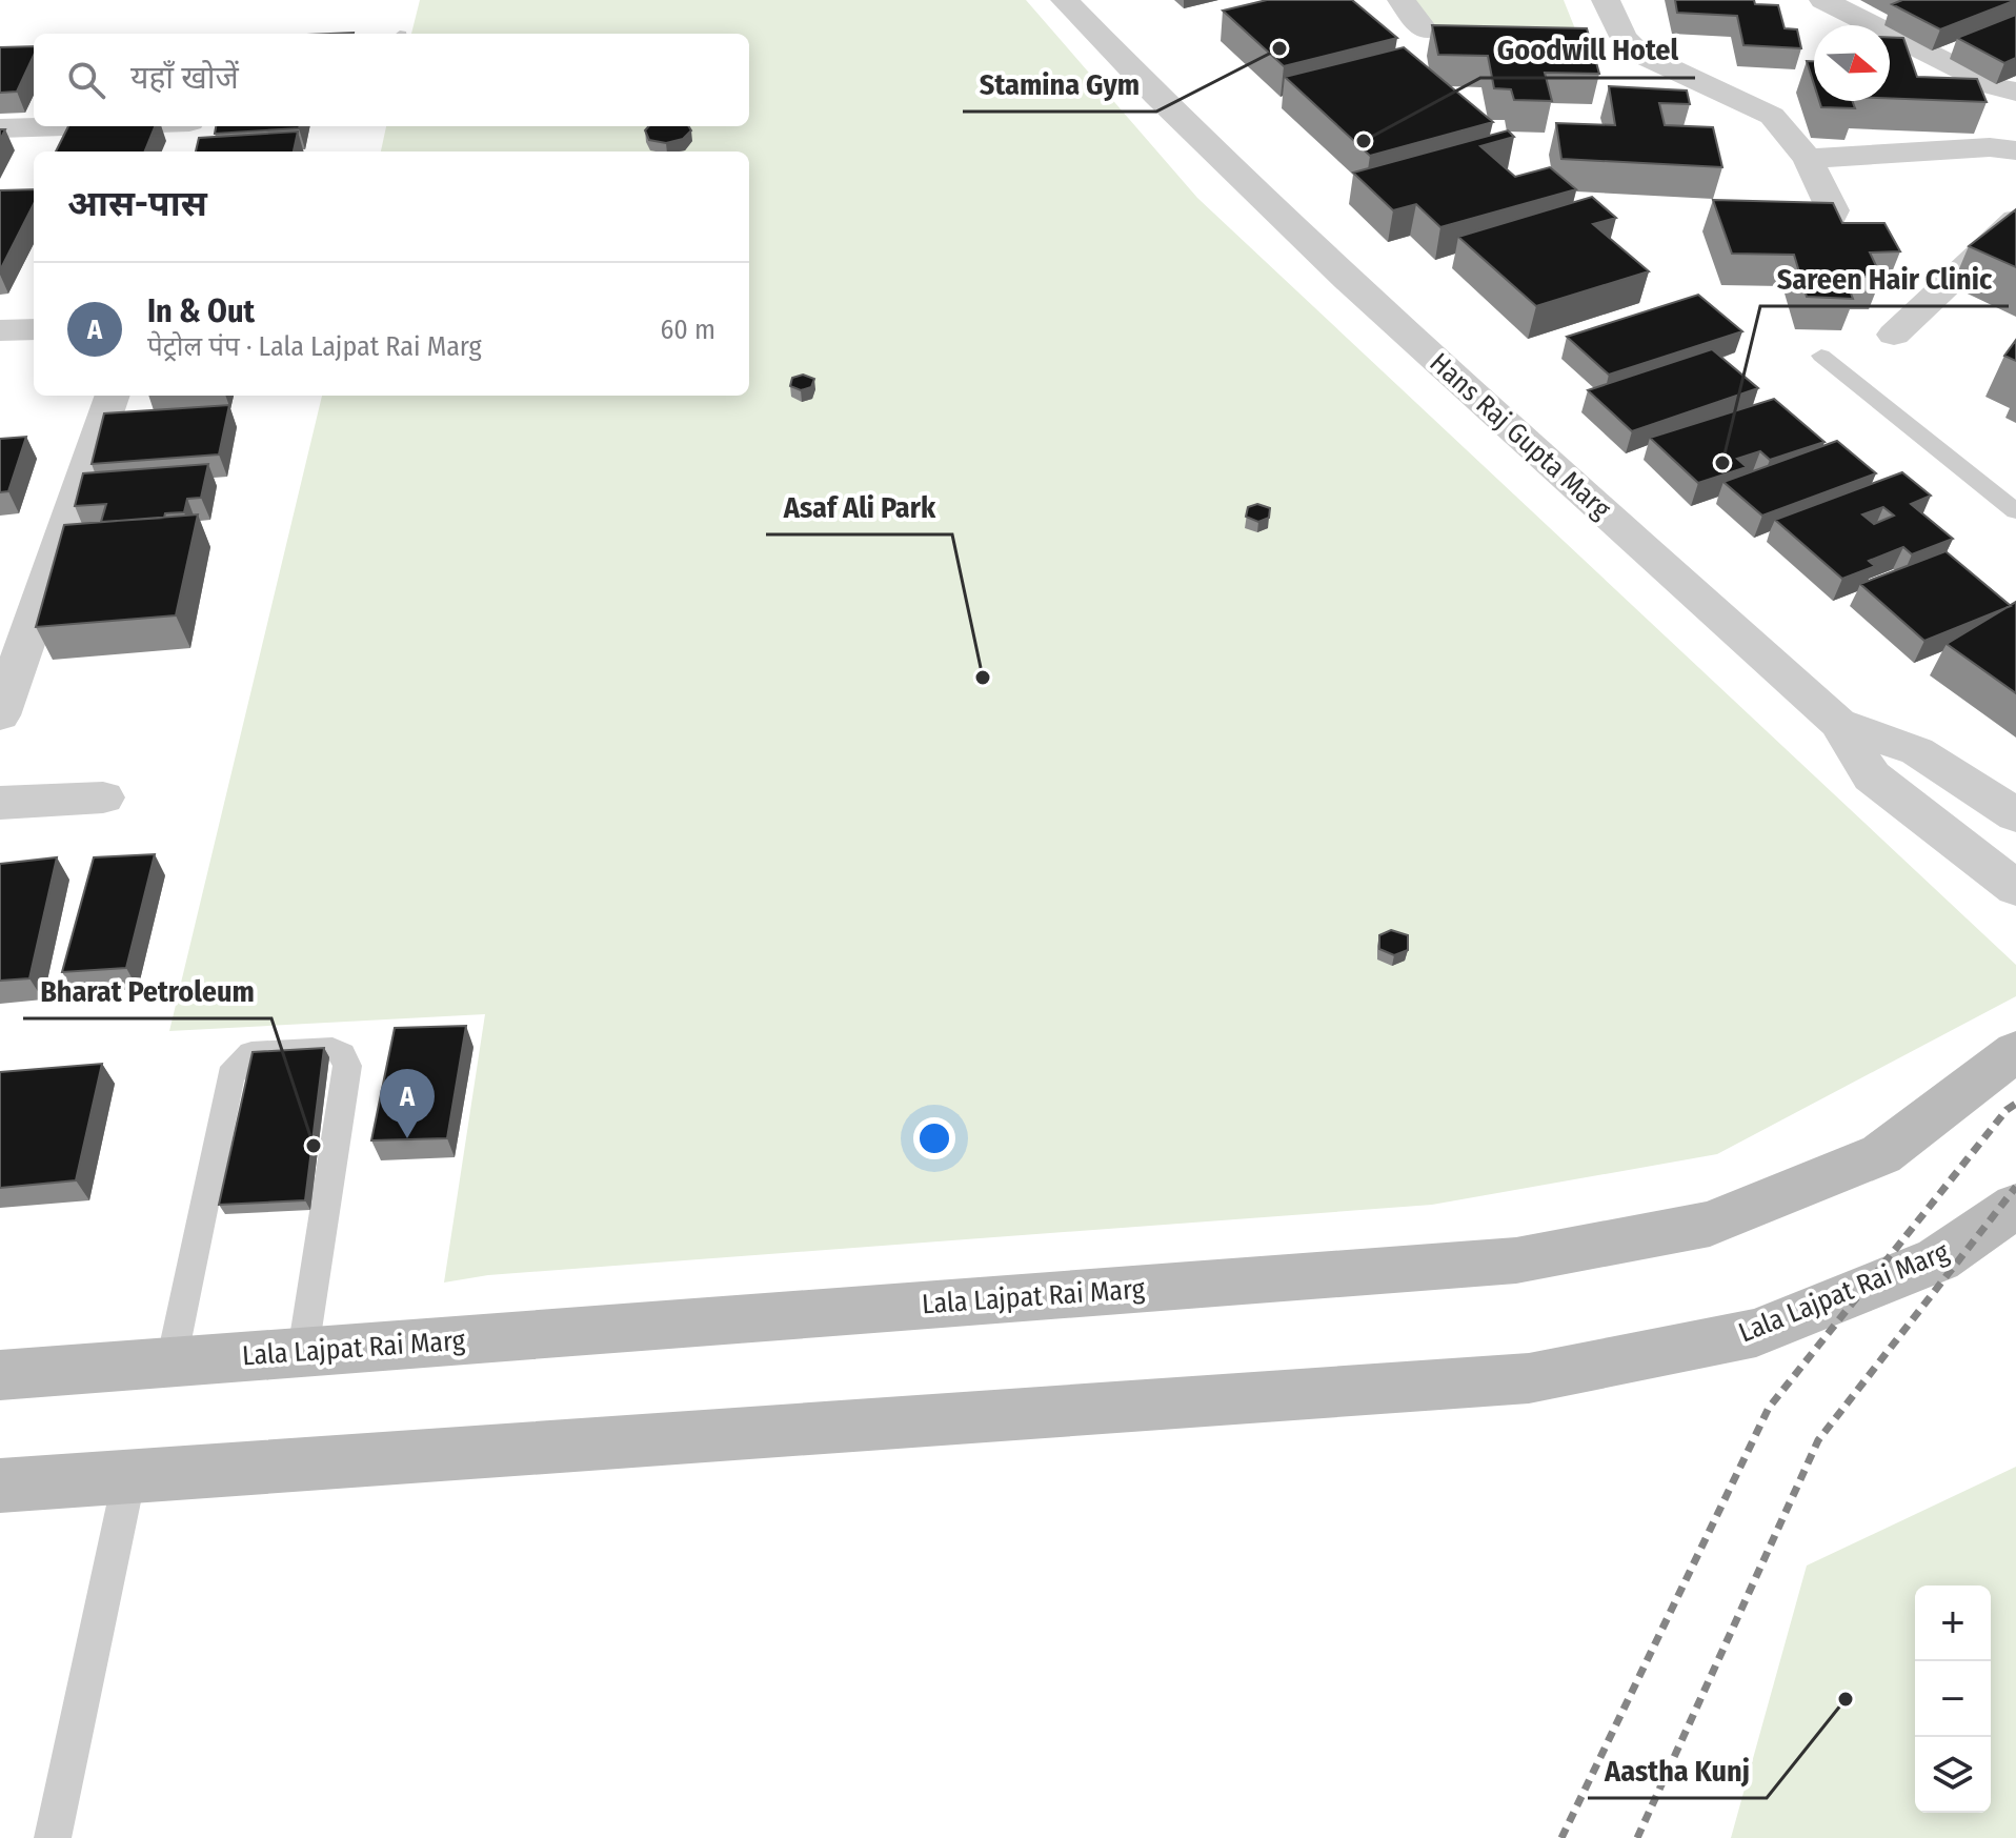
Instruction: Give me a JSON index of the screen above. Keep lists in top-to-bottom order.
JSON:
{
  "streets": {
    "main road": ["Lala Lajpat Rai Marg"],
    "street": ["Hans Raj Gupta Marg"]
  },
  "places": [
    "Stamina Gym",
    "Goodwill Hotel",
    "Sareen Hair Clinic",
    "Asaf Ali Park",
    "Bharat Petroleum",
    "Aastha Kunj"
  ],
  "north": "right",
  "page": {
    "search": "यहाँ खोजें",
    "heading": "आस-पास",
    "list": [
      {
        "mark": "A",
        "name": "In & Out",
        "note": "पेट्रोल पंप · Lala Lajpat Rai Marg",
        "value": "60 m"
      }
    ],
    "pins": "A",
    "map_buttons": ["+", "−"]
  }
}
